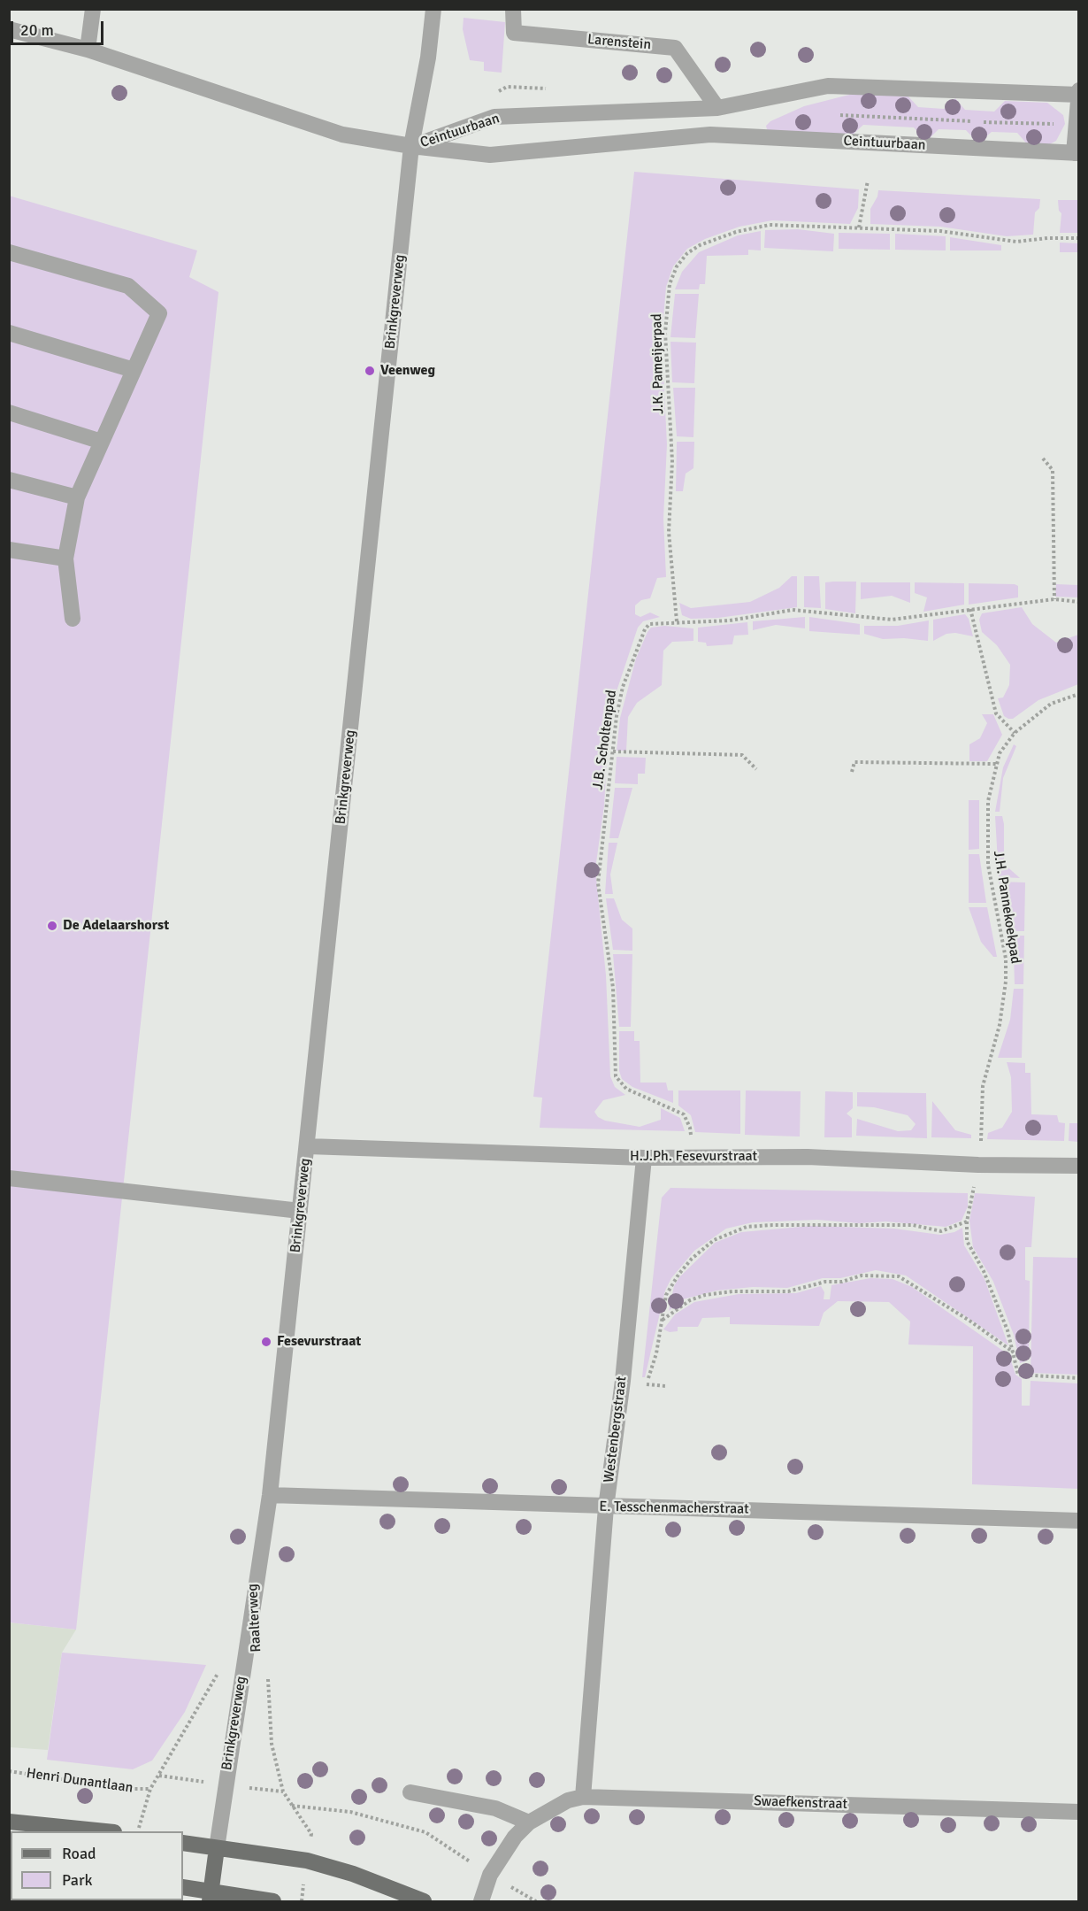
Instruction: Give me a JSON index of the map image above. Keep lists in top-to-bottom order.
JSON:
{
  "streets": {
    "main road": ["Brinkgreverweg"],
    "street": [
      "Larenstein",
      "Ceintuurbaan",
      "H.J.Ph. Fesevurstraat",
      "Westenbergstraat",
      "E. Tesschenmacherstraat",
      "Swaefkenstraat"
    ],
    "path": [
      "J.K. Pameijerpad",
      "J.B. Scholtenpad",
      "J.H. Pannekoekpad",
      "Raalterweg",
      "Henri Dunantlaan"
    ]
  },
  "crossings": [
    ["Larenstein", "Ceintuurbaan"],
    ["Ceintuurbaan", "Brinkgreverweg"],
    ["Brinkgreverweg", "H.J.Ph. Fesevurstraat"],
    ["Brinkgreverweg", "E. Tesschenmacherstraat"],
    ["Brinkgreverweg", "Henri Dunantlaan"],
    ["J.K. Pameijerpad", "J.B. Scholtenpad"],
    ["J.B. Scholtenpad", "H.J.Ph. Fesevurstraat"],
    ["J.H. Pannekoekpad", "H.J.Ph. Fesevurstraat"],
    ["H.J.Ph. Fesevurstraat", "Westenbergstraat"],
    ["Westenbergstraat", "E. Tesschenmacherstraat"],
    ["Westenbergstraat", "Swaefkenstraat"]
  ],
  "places": ["Veenweg", "De Adelaarshorst", "Fesevurstraat"],
  "legend": ["Road", "Park"],
  "scale_bar": "20 m"
}
